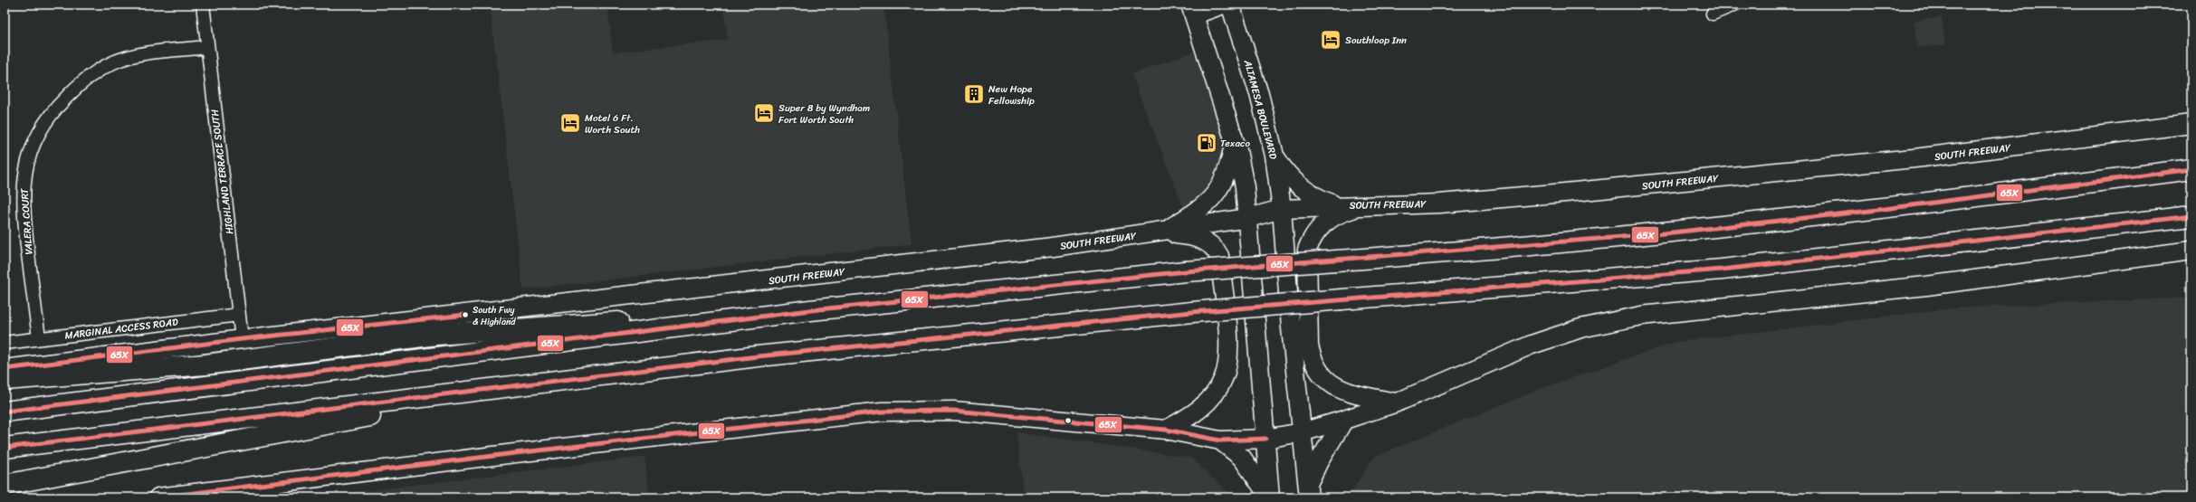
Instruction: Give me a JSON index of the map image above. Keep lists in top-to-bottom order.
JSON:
{
  "streets": {
    "main road": ["ALTAMESA BOULEVARD", "SOUTH FREEWAY"],
    "street": ["HIGHLAND TERRACE SOUTH", "VALERA COURT", "MARGINAL ACCESS ROAD"]
  },
  "crossings": [
    ["ALTAMESA BOULEVARD", "SOUTH FREEWAY"],
    ["SOUTH FREEWAY", "HIGHLAND TERRACE SOUTH"],
    ["HIGHLAND TERRACE SOUTH", "VALERA COURT"],
    ["HIGHLAND TERRACE SOUTH", "MARGINAL ACCESS ROAD"],
    ["VALERA COURT", "MARGINAL ACCESS ROAD"]
  ],
  "places": {
    "hotel": ["Southloop Inn", "Super 8 by Wyndham Fort Worth South", "Motel 6 Ft. Worth South"],
    "building": ["New Hope Fellowship"],
    "fuel station": ["Texaco"],
    "other": ["South Fwy & Highland"]
  },
  "lines": ["transit line 65X"]
}
